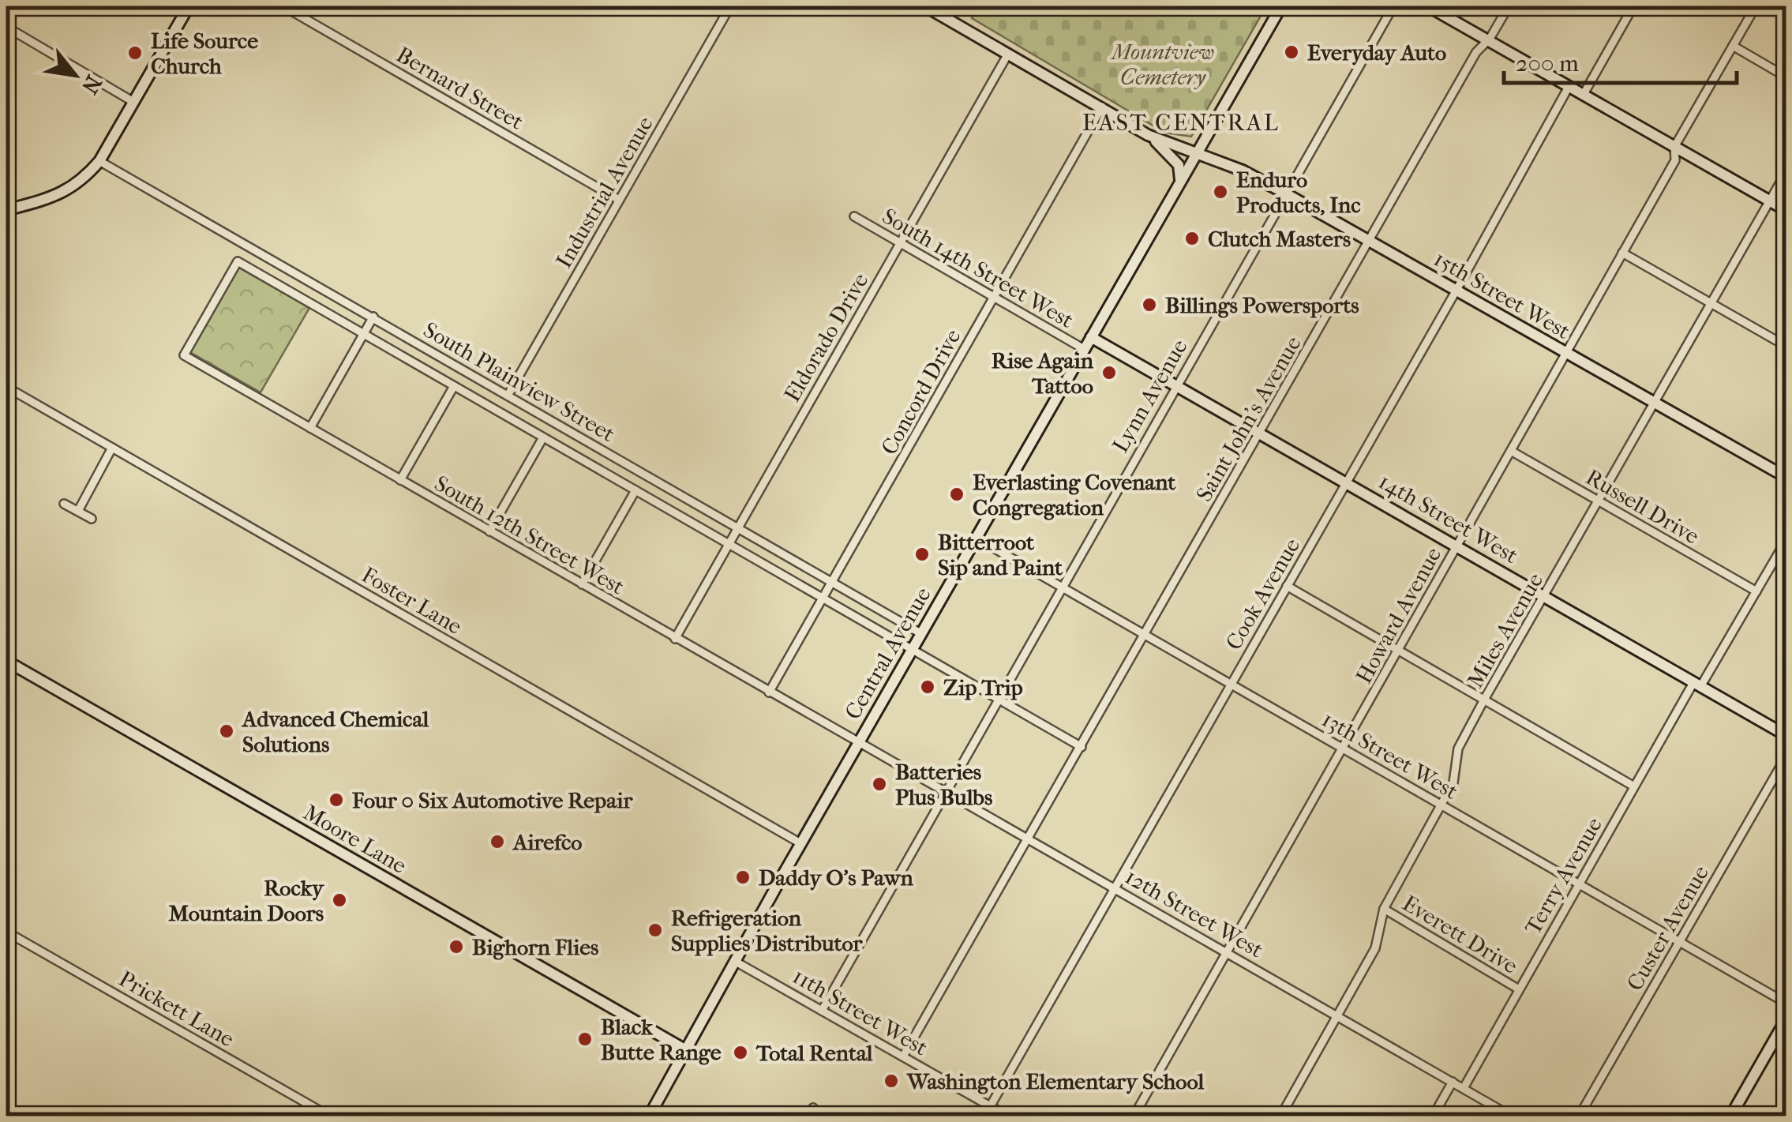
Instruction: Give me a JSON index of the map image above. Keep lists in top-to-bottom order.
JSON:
{
  "streets": {
    "street": [
      "Bernard Street",
      "Industrial Avenue",
      "South 14th Street West",
      "15th Street West",
      "Eldorado Drive",
      "South Plainview Street",
      "Concord Drive",
      "Lynn Avenue",
      "Saint John's Avenue",
      "Russell Drive",
      "14th Street West",
      "South 12th Street West",
      "Cook Avenue",
      "Foster Lane",
      "Howard Avenue",
      "Miles Avenue",
      "Central Avenue",
      "13th Street West",
      "Moore Lane",
      "Terry Avenue",
      "12th Street West",
      "Custer Avenue",
      "Everett Drive",
      "Prickett Lane",
      "11th Street West"
    ]
  },
  "crossings": [
    ["Bernard Street", "Industrial Avenue"],
    ["Industrial Avenue", "South Plainview Street"],
    ["South 14th Street West", "Eldorado Drive"],
    ["South 14th Street West", "Concord Drive"],
    ["South 14th Street West", "Central Avenue"],
    ["15th Street West", "Lynn Avenue"],
    ["15th Street West", "Saint John's Avenue"],
    ["15th Street West", "Cook Avenue"],
    ["15th Street West", "Howard Avenue"],
    ["15th Street West", "Miles Avenue"],
    ["15th Street West", "Central Avenue"],
    ["Eldorado Drive", "South Plainview Street"],
    ["Eldorado Drive", "South 12th Street West"],
    ["South Plainview Street", "Concord Drive"],
    ["South Plainview Street", "Lynn Avenue"],
    ["South Plainview Street", "Saint John's Avenue"],
    ["South Plainview Street", "South 12th Street West"],
    ["South Plainview Street", "Central Avenue"],
    ["Concord Drive", "South 12th Street West"],
    ["Lynn Avenue", "14th Street West"],
    ["Lynn Avenue", "13th Street West"],
    ["Lynn Avenue", "12th Street West"],
    ["Lynn Avenue", "11th Street West"],
    ["Saint John's Avenue", "14th Street West"],
    ["Saint John's Avenue", "13th Street West"],
    ["Saint John's Avenue", "12th Street West"],
    ["Saint John's Avenue", "11th Street West"],
    ["Russell Drive", "Howard Avenue"],
    ["Russell Drive", "Miles Avenue"],
    ["Russell Drive", "Terry Avenue"],
    ["14th Street West", "Cook Avenue"],
    ["14th Street West", "Howard Avenue"],
    ["14th Street West", "Miles Avenue"],
    ["14th Street West", "Central Avenue"],
    ["14th Street West", "Terry Avenue"],
    ["South 12th Street West", "Central Avenue"],
    ["South 12th Street West", "12th Street West"],
    ["Cook Avenue", "13th Street West"],
    ["Cook Avenue", "12th Street West"],
    ["Cook Avenue", "11th Street West"],
    ["Foster Lane", "Central Avenue"],
    ["Howard Avenue", "13th Street West"],
    ["Howard Avenue", "12th Street West"],
    ["Miles Avenue", "13th Street West"],
    ["Miles Avenue", "12th Street West"],
    ["Miles Avenue", "Everett Drive"],
    ["Central Avenue", "13th Street West"],
    ["Central Avenue", "Moore Lane"],
    ["Central Avenue", "12th Street West"],
    ["Central Avenue", "11th Street West"],
    ["13th Street West", "Terry Avenue"],
    ["13th Street West", "Custer Avenue"],
    ["Terry Avenue", "12th Street West"],
    ["Terry Avenue", "Everett Drive"]
  ],
  "districts": ["EAST CENTRAL"],
  "parks": ["Mountview Cemetery"],
  "places": [
    "Everyday Auto",
    "Life Source Church",
    "Enduro Products, Inc",
    "Clutch Masters",
    "Billings Powersports",
    "Rise Again Tattoo",
    "Everlasting Covenant Congregation",
    "Bitterroot Sip and Paint",
    "Zip Trip",
    "Advanced Chemical Solutions",
    "Batteries Plus Bulbs",
    "Four 0 Six Automotive Repair",
    "Airefco",
    "Daddy O's Pawn",
    "Rocky Mountain Doors",
    "Refrigeration Supplies Distributor",
    "Bighorn Flies",
    "Black Butte Range",
    "Total Rental",
    "Washington Elementary School"
  ],
  "scale_bar": "200 m",
  "north": "bottom right"
}
